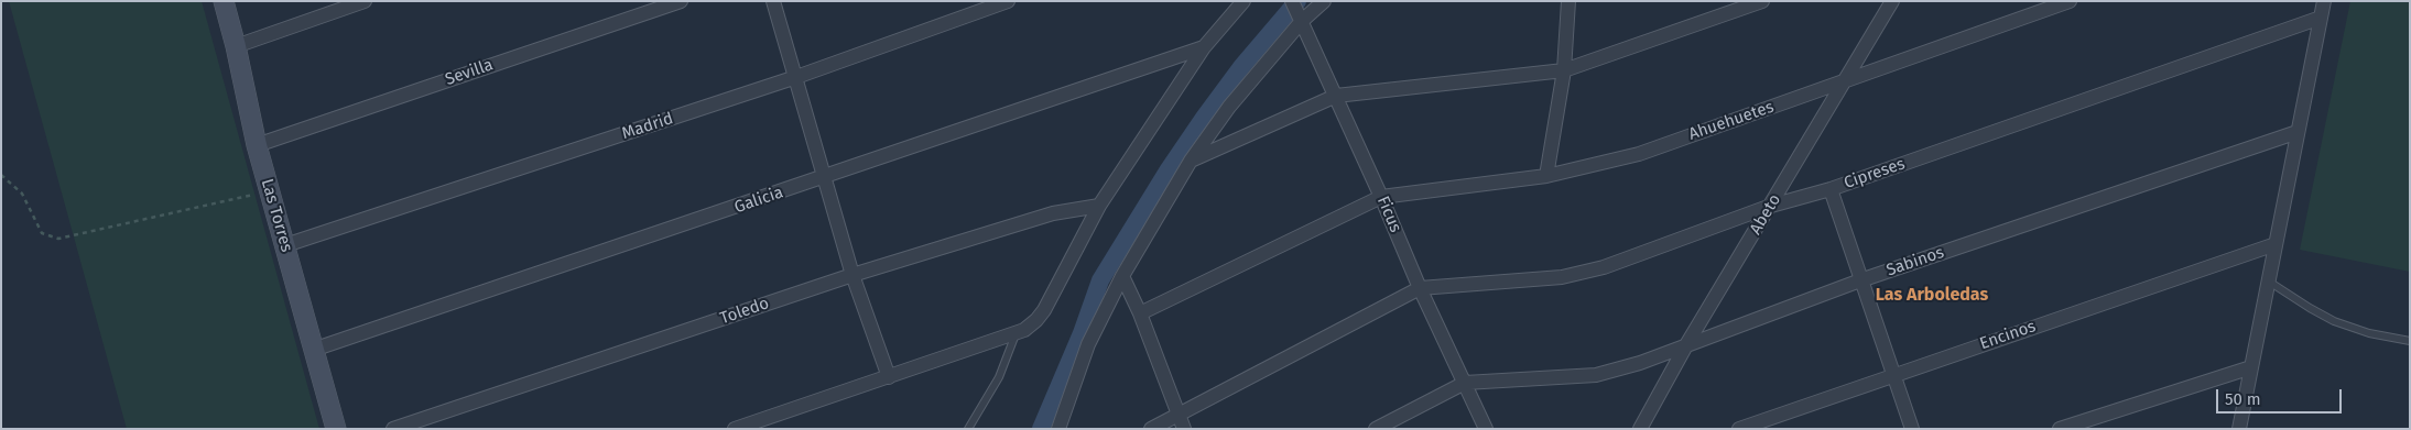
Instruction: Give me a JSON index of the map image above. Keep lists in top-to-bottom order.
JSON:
{
  "streets": {
    "street": [
      "Sevilla",
      "Ahuehuetes",
      "Madrid",
      "Cipreses",
      "Galicia",
      "Ficus",
      "Abeto",
      "Las Torres",
      "Sabinos",
      "Toledo",
      "Encinos"
    ]
  },
  "crossings": [
    ["Sevilla", "Las Torres"],
    ["Ahuehuetes", "Ficus"],
    ["Ahuehuetes", "Abeto"],
    ["Madrid", "Las Torres"],
    ["Cipreses", "Ficus"],
    ["Cipreses", "Abeto"],
    ["Galicia", "Las Torres"],
    ["Ficus", "Sabinos"],
    ["Abeto", "Sabinos"]
  ],
  "districts": ["Las Arboledas"],
  "scale_bar": "50 m"
}
